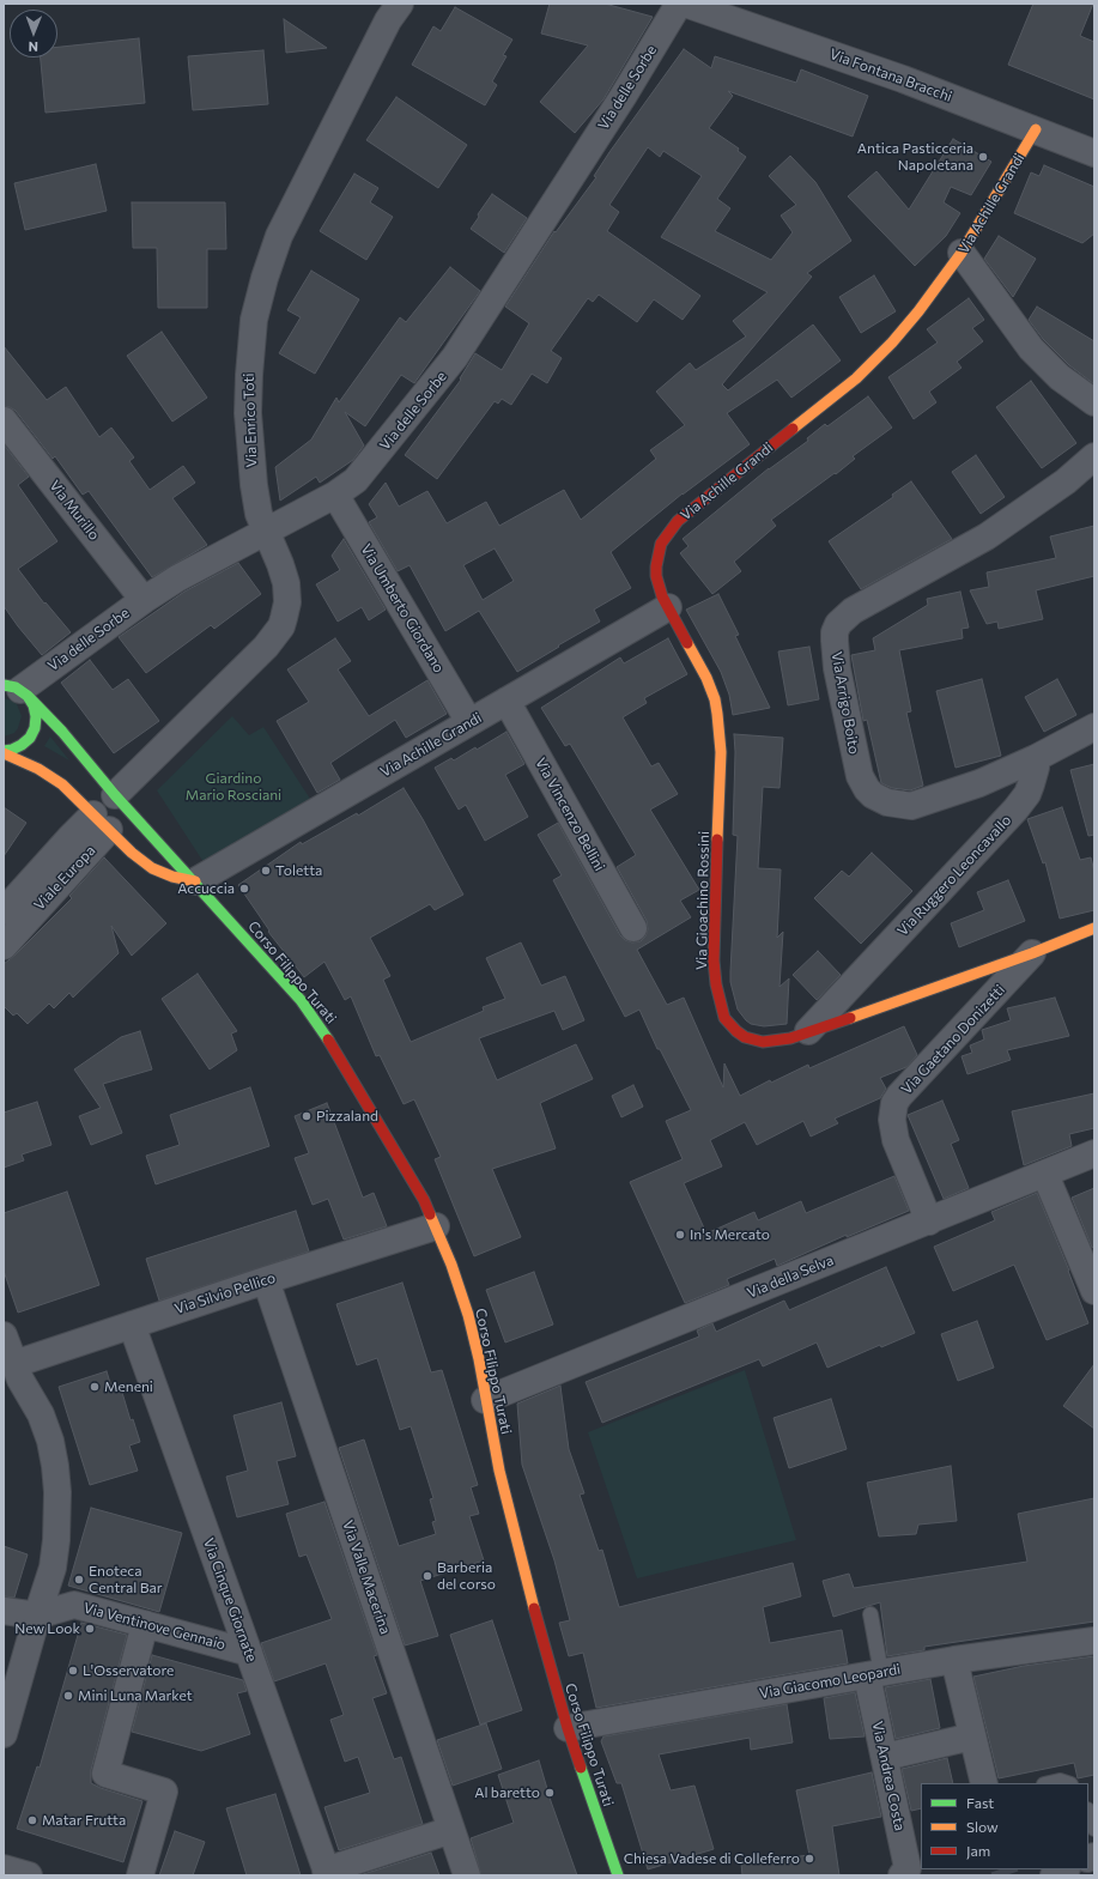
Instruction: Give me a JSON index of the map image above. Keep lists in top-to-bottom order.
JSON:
{
  "streets": {
    "main road": [
      "Via Achille Grandi",
      "Via Gioachino Rossini",
      "Corso Filippo Turati",
      "Via Gaetano Donizetti"
    ],
    "street": [
      "Via Fontana Bracchi",
      "Via delle Sorbe",
      "Via Enrico Toti",
      "Via Murillo",
      "Via Umberto Giordano",
      "Via Arrigo Boito",
      "Via Vincenzo Bellini",
      "Via Ruggero Leoncavallo",
      "Viale Europa",
      "Via della Selva",
      "Via Silvio Pellico",
      "Via Valle Macerina",
      "Via Cinque Giornate",
      "Via Ventinove Gennaio",
      "Via Giacomo Leopardi",
      "Via Andrea Costa"
    ]
  },
  "crossings": [
    ["Via Fontana Bracchi", "Via Achille Grandi"],
    ["Via delle Sorbe", "Via Enrico Toti"],
    ["Via delle Sorbe", "Via Murillo"],
    ["Via delle Sorbe", "Via Umberto Giordano"],
    ["Via delle Sorbe", "Corso Filippo Turati"],
    ["Via Achille Grandi", "Via Umberto Giordano"],
    ["Via Achille Grandi", "Via Vincenzo Bellini"],
    ["Via Achille Grandi", "Via Gioachino Rossini"],
    ["Via Achille Grandi", "Corso Filippo Turati"],
    ["Via Enrico Toti", "Viale Europa"],
    ["Via Enrico Toti", "Corso Filippo Turati"],
    ["Via Arrigo Boito", "Via Ruggero Leoncavallo"],
    ["Via Ruggero Leoncavallo", "Via Gioachino Rossini"],
    ["Viale Europa", "Corso Filippo Turati"],
    ["Via Gioachino Rossini", "Via Gaetano Donizetti"],
    ["Corso Filippo Turati", "Via della Selva"],
    ["Corso Filippo Turati", "Via Silvio Pellico"],
    ["Corso Filippo Turati", "Via Giacomo Leopardi"],
    ["Via Gaetano Donizetti", "Via della Selva"],
    ["Via Silvio Pellico", "Via Valle Macerina"],
    ["Via Silvio Pellico", "Via Cinque Giornate"],
    ["Via Cinque Giornate", "Via Ventinove Gennaio"],
    ["Via Giacomo Leopardi", "Via Andrea Costa"]
  ],
  "parks": ["Giardino Mario Rosciani"],
  "places": [
    "Antica Pasticceria Napoletana",
    "Toletta",
    "Accuccia",
    "Pizzaland",
    "In's Mercato",
    "Meneni",
    "Barberia del corso",
    "Enoteca Central Bar",
    "New Look",
    "L'Osservatore",
    "Mini Luna Market",
    "Al baretto",
    "Matar Frutta",
    "Chiesa Vadese di Colleferro"
  ],
  "legend": ["Fast", "Slow", "Jam"],
  "north": "bottom"
}
